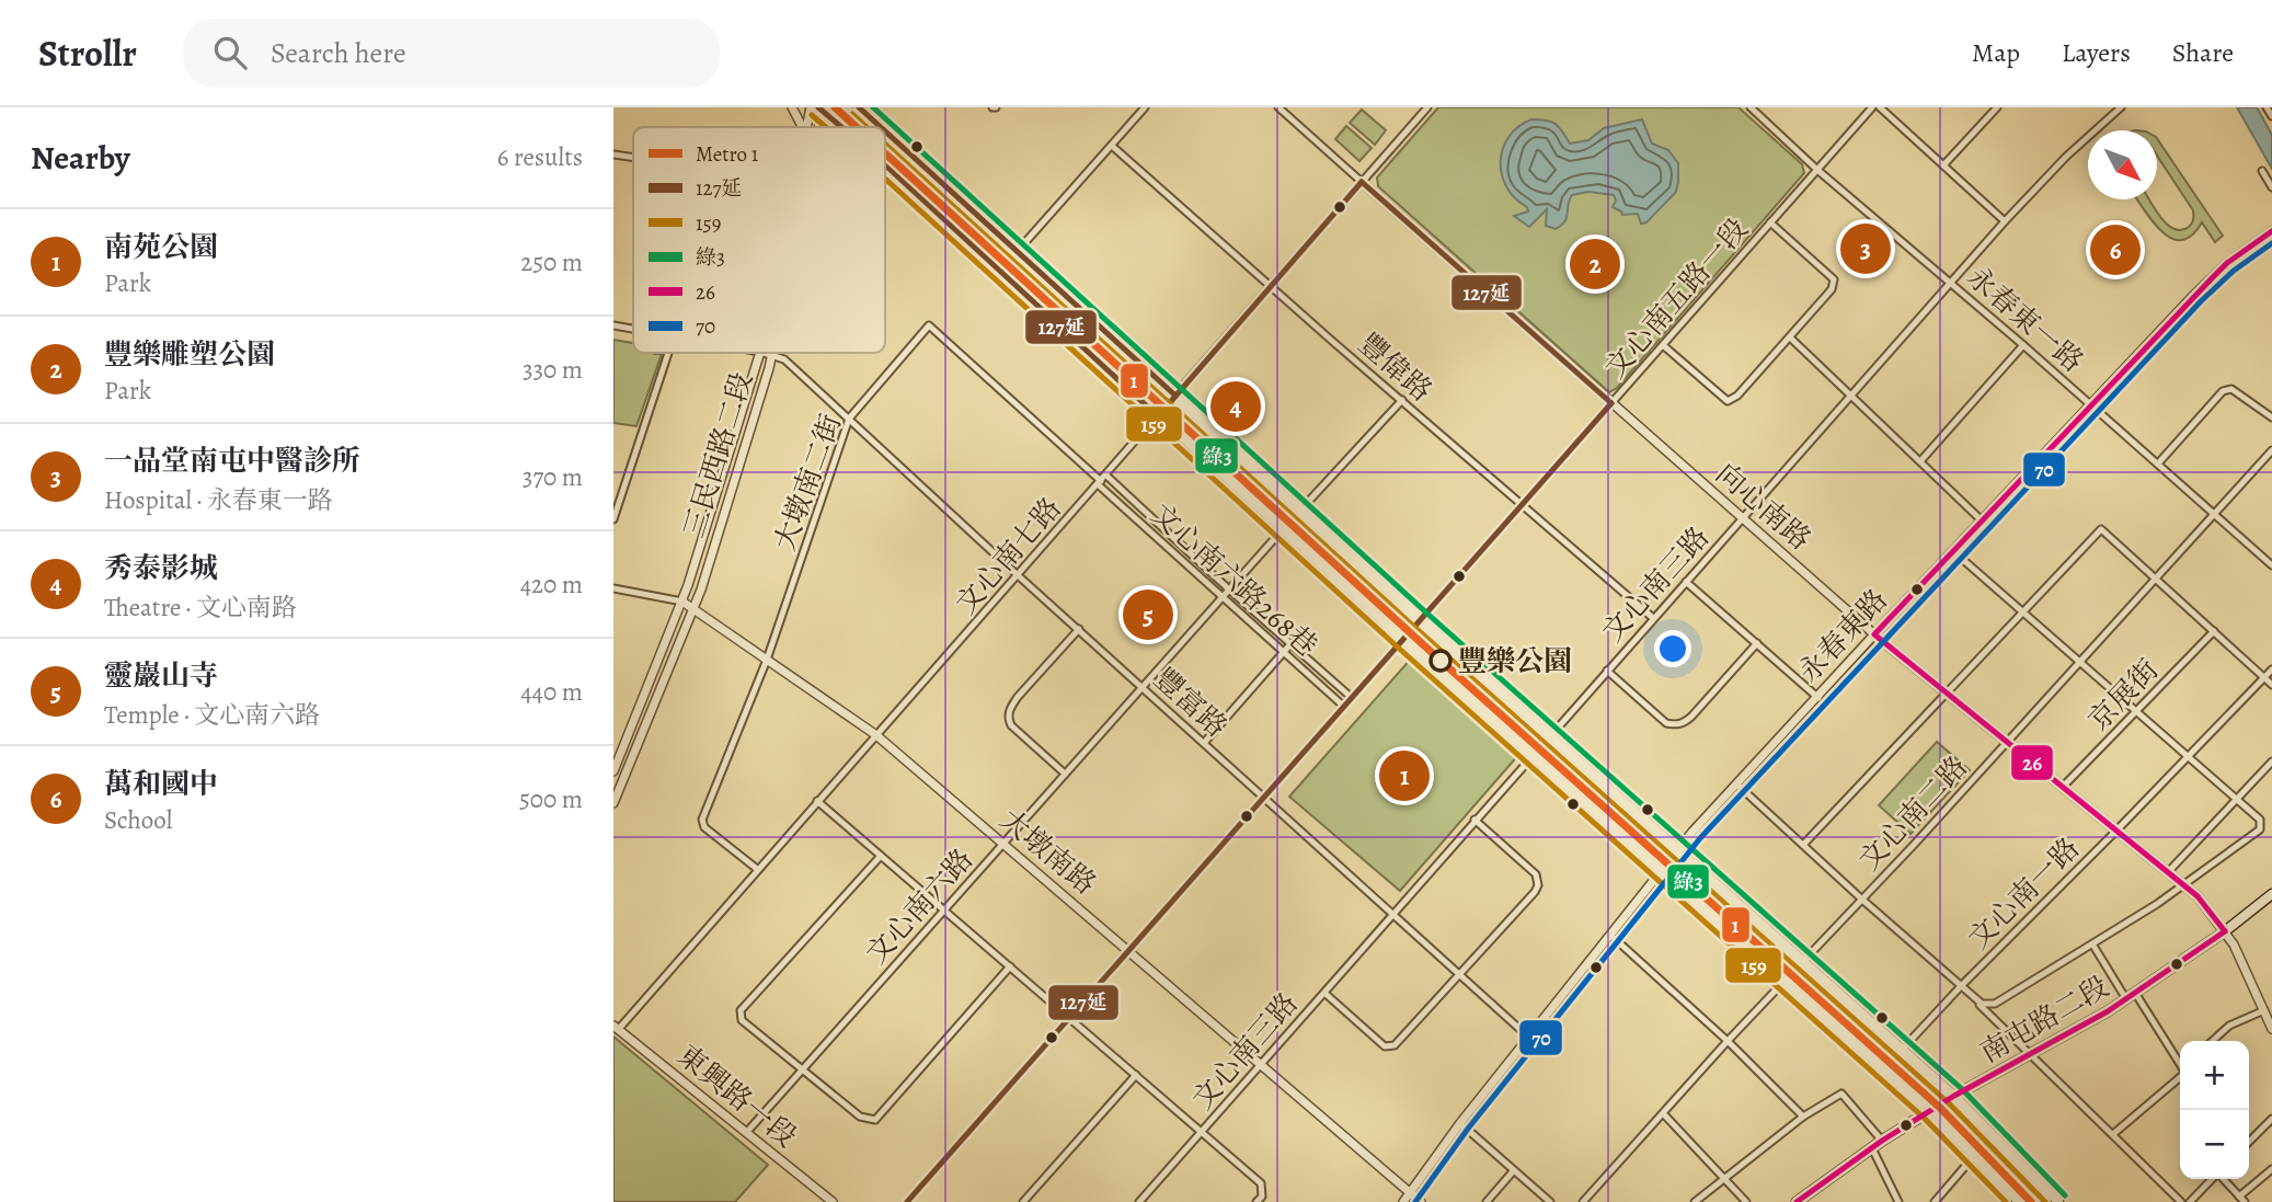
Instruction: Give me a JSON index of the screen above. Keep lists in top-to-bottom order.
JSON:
{
  "streets": {
    "main road": ["南屯路二段"],
    "street": [
      "文心南五路一段",
      "永春東一路",
      "豐偉路",
      "三民西路二段",
      "大墩南二街",
      "向心南路",
      "文心南七路",
      "文心南六路268巷",
      "文心南三路",
      "永春東路",
      "京展街",
      "豐富路",
      "文心南二路",
      "大墩南路",
      "文心南一路",
      "文心南六路",
      "東興路一段"
    ]
  },
  "crossings": [
    ["文心南五路一段", "永春東一路"],
    ["文心南五路一段", "豐偉路"],
    ["文心南五路一段", "向心南路"],
    ["永春東一路", "文心南三路"],
    ["永春東一路", "永春東路"],
    ["永春東一路", "文心南二路"],
    ["豐偉路", "文心南七路"],
    ["豐偉路", "文心南三路"],
    ["豐偉路", "文心南六路"],
    ["三民西路二段", "豐富路"],
    ["三民西路二段", "大墩南路"],
    ["大墩南二街", "文心南七路"],
    ["大墩南二街", "文心南六路268巷"],
    ["大墩南二街", "豐富路"],
    ["大墩南二街", "大墩南路"],
    ["向心南路", "文心南七路"],
    ["向心南路", "文心南三路"],
    ["向心南路", "永春東路"],
    ["向心南路", "京展街"],
    ["向心南路", "文心南二路"],
    ["向心南路", "文心南一路"],
    ["向心南路", "南屯路二段"],
    ["文心南七路", "文心南六路268巷"],
    ["文心南七路", "豐富路"],
    ["文心南七路", "大墩南路"],
    ["文心南七路", "東興路一段"],
    ["文心南六路268巷", "文心南六路"],
    ["文心南三路", "豐富路"],
    ["文心南三路", "大墩南路"],
    ["永春東路", "豐富路"],
    ["永春東路", "大墩南路"],
    ["豐富路", "文心南六路"],
    ["大墩南路", "文心南六路"],
    ["文心南六路", "東興路一段"]
  ],
  "places": ["豐樂公園"],
  "lines": [
    "metro line 1",
    "transit line 127延",
    "transit line 綠3",
    "transit line 159",
    "transit line 26",
    "transit line 70"
  ],
  "legend": [
    "Metro 1",
    "127延",
    "159",
    "綠3",
    "26",
    "70"
  ],
  "north": "bottom right",
  "page": {
    "header": "Strollr",
    "search": "Search here",
    "nav": ["Map", "Layers", "Share"],
    "heading": ["Nearby", "6 results"],
    "list": [
      {
        "mark": "1",
        "name": "南苑公園",
        "note": "Park",
        "value": "250 m"
      },
      {
        "mark": "2",
        "name": "豐樂雕塑公園",
        "note": "Park",
        "value": "330 m"
      },
      {
        "mark": "3",
        "name": "一品堂南屯中醫診所",
        "note": "Hospital · 永春東一路",
        "value": "370 m"
      },
      {
        "mark": "4",
        "name": "秀泰影城",
        "note": "Theatre · 文心南路",
        "value": "420 m"
      },
      {
        "mark": "5",
        "name": "靈巖山寺",
        "note": "Temple · 文心南六路",
        "value": "440 m"
      },
      {
        "mark": "6",
        "name": "萬和國中",
        "note": "School",
        "value": "500 m"
      }
    ],
    "pins": [
      "3",
      "6",
      "2",
      "4",
      "5",
      "1"
    ],
    "map_buttons": ["+", "−"]
  }
}
